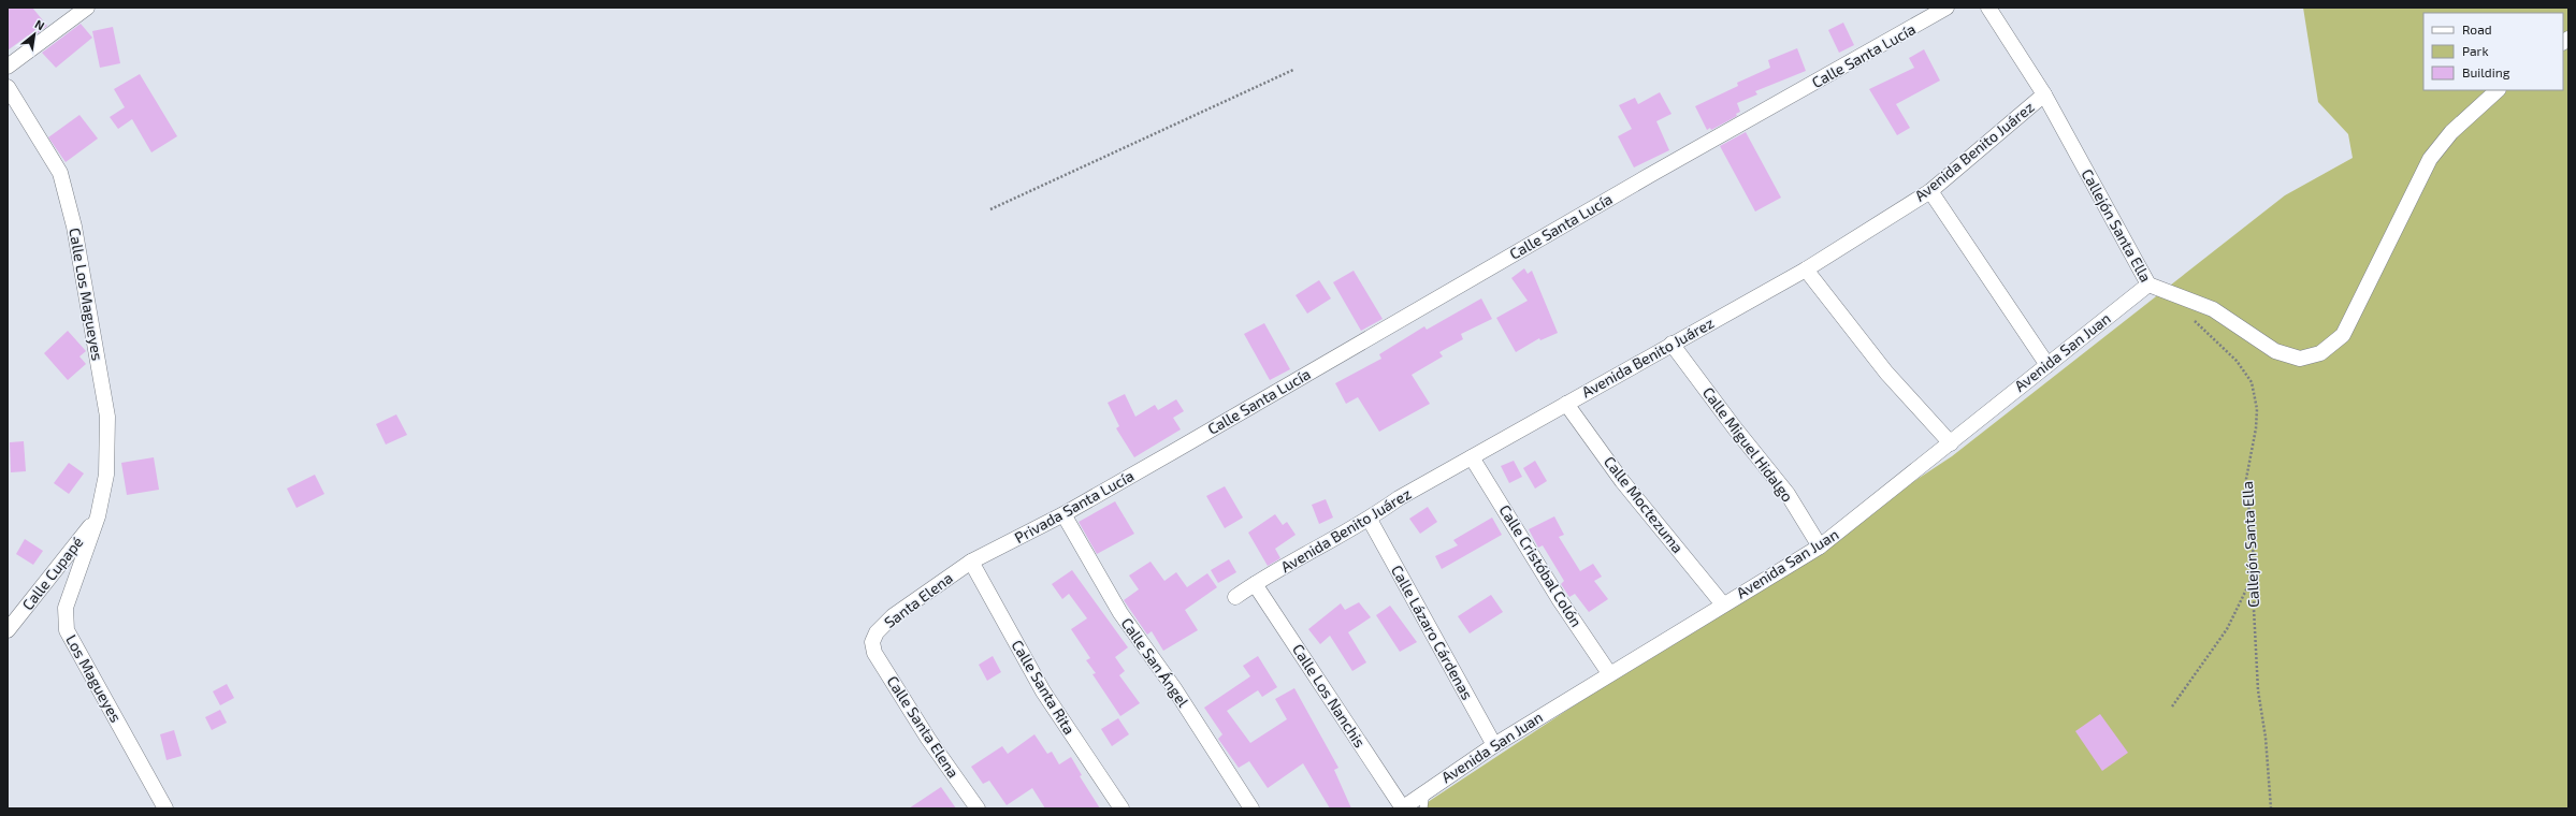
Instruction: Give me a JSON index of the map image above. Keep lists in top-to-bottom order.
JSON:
{
  "streets": {
    "street": [
      "Calle Santa Lucía",
      "Avenida Benito Juárez",
      "Callejón Santa Ella",
      "Calle Los Magueyes",
      "Avenida San Juan",
      "Calle Miguel Hidalgo",
      "Calle Moctezuma",
      "Privada Santa Lucía",
      "Calle Cristóbal Colón",
      "Calle Cupapé",
      "Santa Elena",
      "Calle Lázaro Cárdenas",
      "Calle San Ángel",
      "Los Magueyes",
      "Calle Santa Rita",
      "Calle Los Nanchis",
      "Calle Santa Elena"
    ]
  },
  "crossings": [
    ["Calle Santa Lucía", "Privada Santa Lucía"],
    ["Avenida Benito Juárez", "Callejón Santa Ella"],
    ["Avenida Benito Juárez", "Calle Miguel Hidalgo"],
    ["Avenida Benito Juárez", "Calle Moctezuma"],
    ["Avenida Benito Juárez", "Calle Cristóbal Colón"],
    ["Avenida Benito Juárez", "Calle Lázaro Cárdenas"],
    ["Avenida Benito Juárez", "Calle Los Nanchis"],
    ["Callejón Santa Ella", "Avenida San Juan"],
    ["Calle Los Magueyes", "Calle Cupapé"],
    ["Calle Los Magueyes", "Los Magueyes"],
    ["Avenida San Juan", "Calle Miguel Hidalgo"],
    ["Avenida San Juan", "Calle Moctezuma"],
    ["Avenida San Juan", "Calle Cristóbal Colón"],
    ["Avenida San Juan", "Calle Lázaro Cárdenas"],
    ["Avenida San Juan", "Calle Los Nanchis"],
    ["Privada Santa Lucía", "Santa Elena"],
    ["Privada Santa Lucía", "Calle San Ángel"],
    ["Privada Santa Lucía", "Calle Santa Rita"],
    ["Calle Cupapé", "Los Magueyes"],
    ["Santa Elena", "Calle Santa Rita"],
    ["Santa Elena", "Calle Santa Elena"]
  ],
  "legend": ["Road", "Park", "Building"],
  "north": "top right"
}
